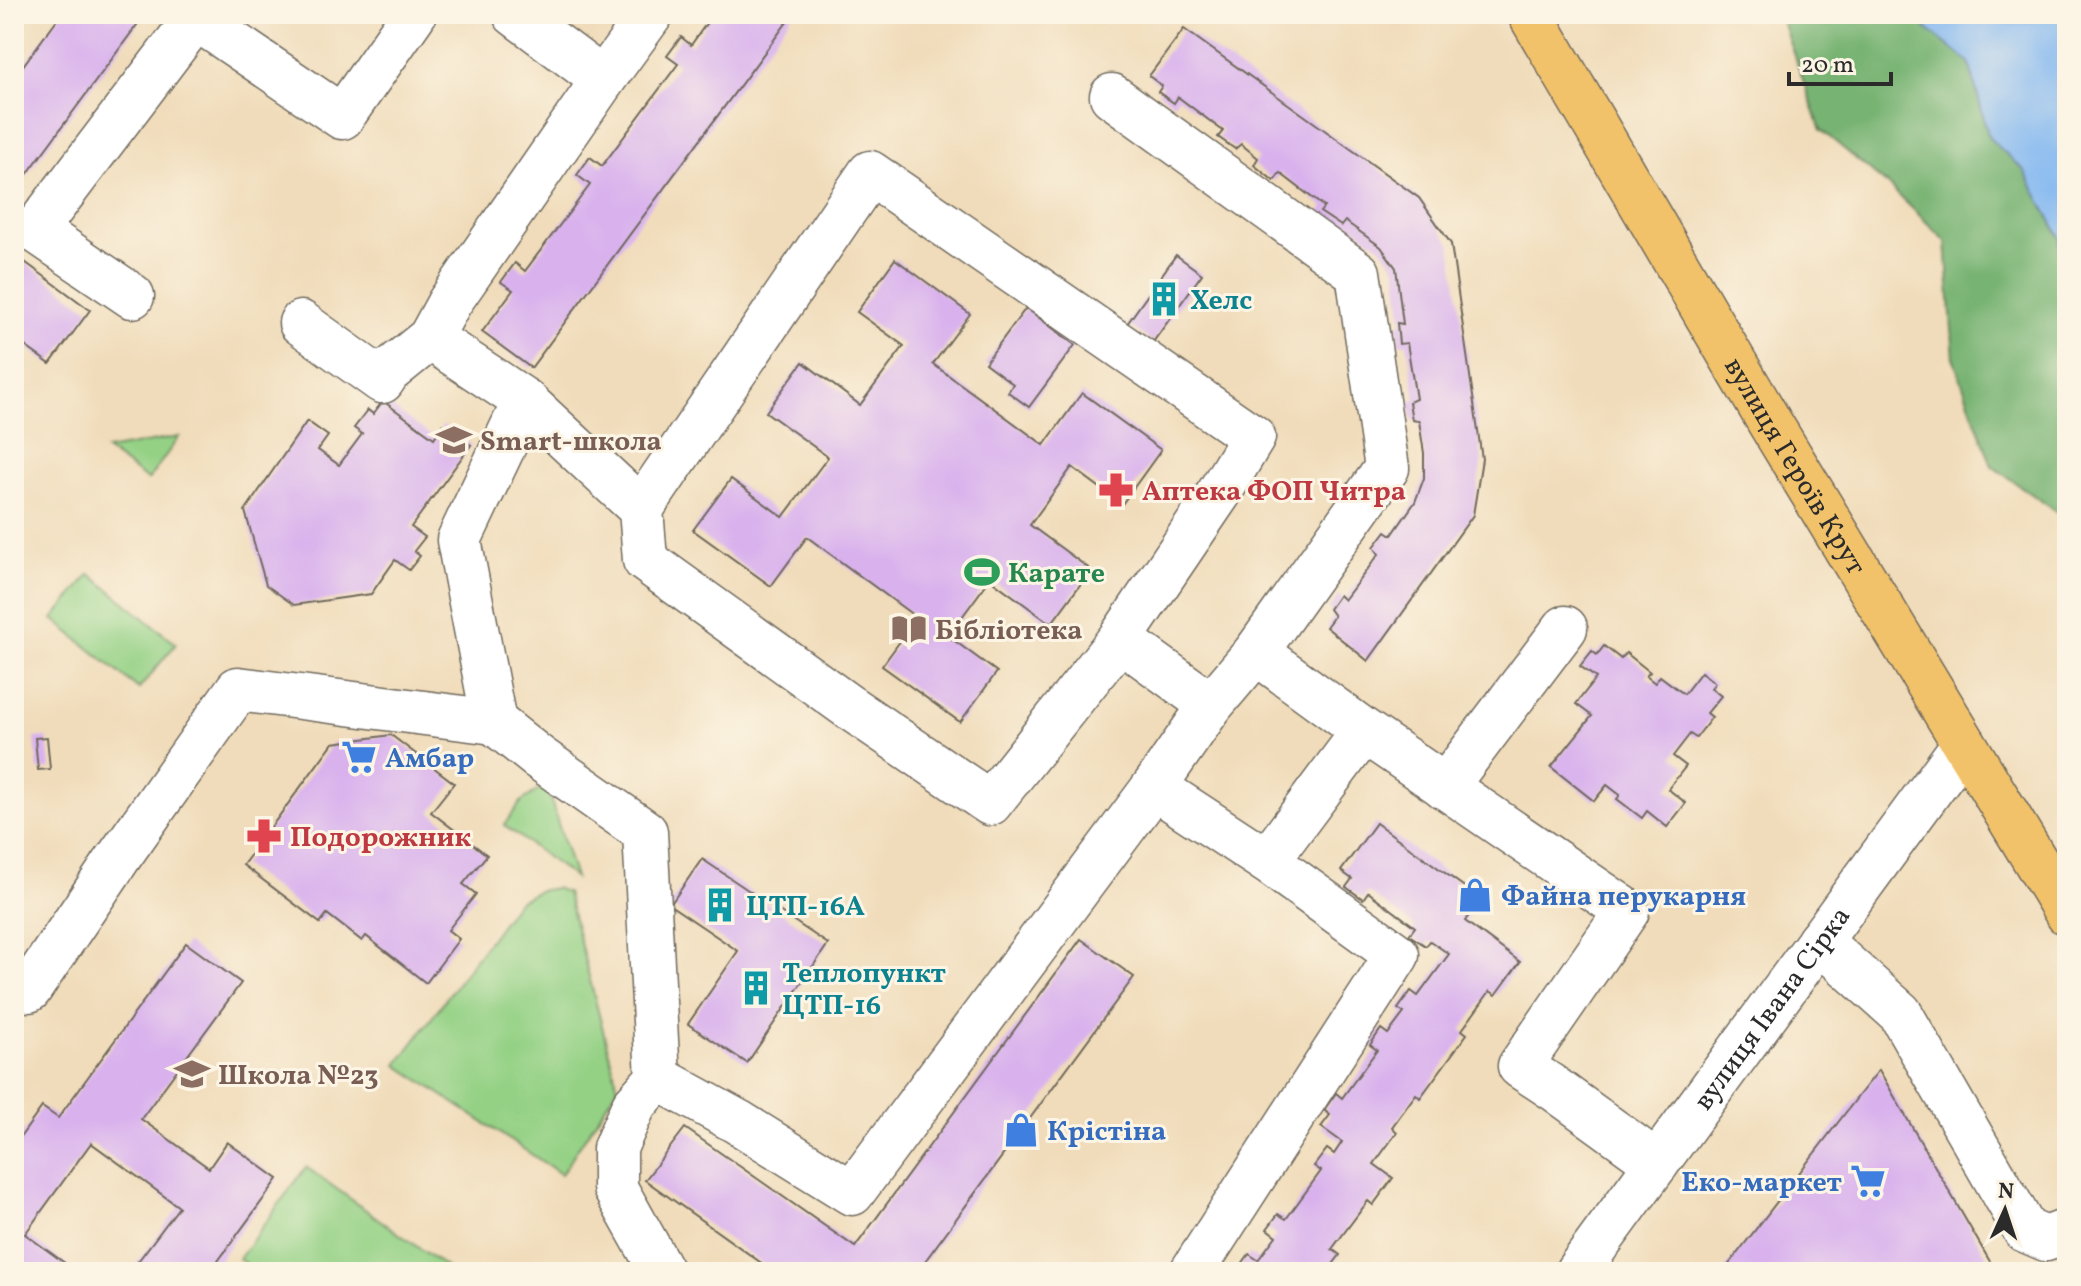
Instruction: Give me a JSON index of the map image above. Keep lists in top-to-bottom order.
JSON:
{
  "streets": {
    "main road": ["вулиця Героїв Крут"],
    "street": ["вулиця Івана Сірка"]
  },
  "crossings": [
    ["вулиця Героїв Крут", "вулиця Івана Сірка"]
  ],
  "places": {
    "building": ["Хелс", "ЦТП-16А", "Теплопункт ЦТП-16"],
    "school or university": ["Smart-школа", "Школа №23"],
    "pharmacy": ["Аптека ФОП Читра", "Подорожник"],
    "sports": ["Карате"],
    "library": ["Бібліотека"],
    "supermarket": ["Амбар", "Еко-маркет"],
    "shop": ["Файна перукарня", "Крістіна"]
  },
  "scale_bar": "20 m",
  "north": "top"
}
